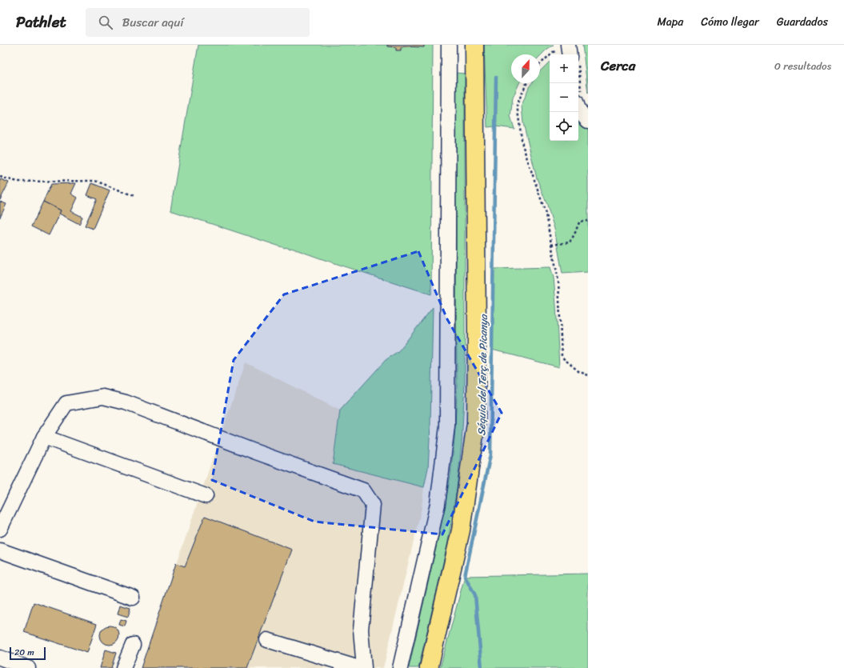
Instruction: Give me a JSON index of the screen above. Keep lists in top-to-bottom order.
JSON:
{
  "water": ["Séquia del Terç de Picanya"],
  "scale_bar": "20 m",
  "north": "top",
  "page": {
    "header": "Pathlet",
    "search": "Buscar aquí",
    "nav": ["Mapa", "Cómo llegar", "Guardados"],
    "heading": ["Cerca", "0 resultados"],
    "map_buttons": ["+", "−"],
    "scale": "20 m"
  }
}
